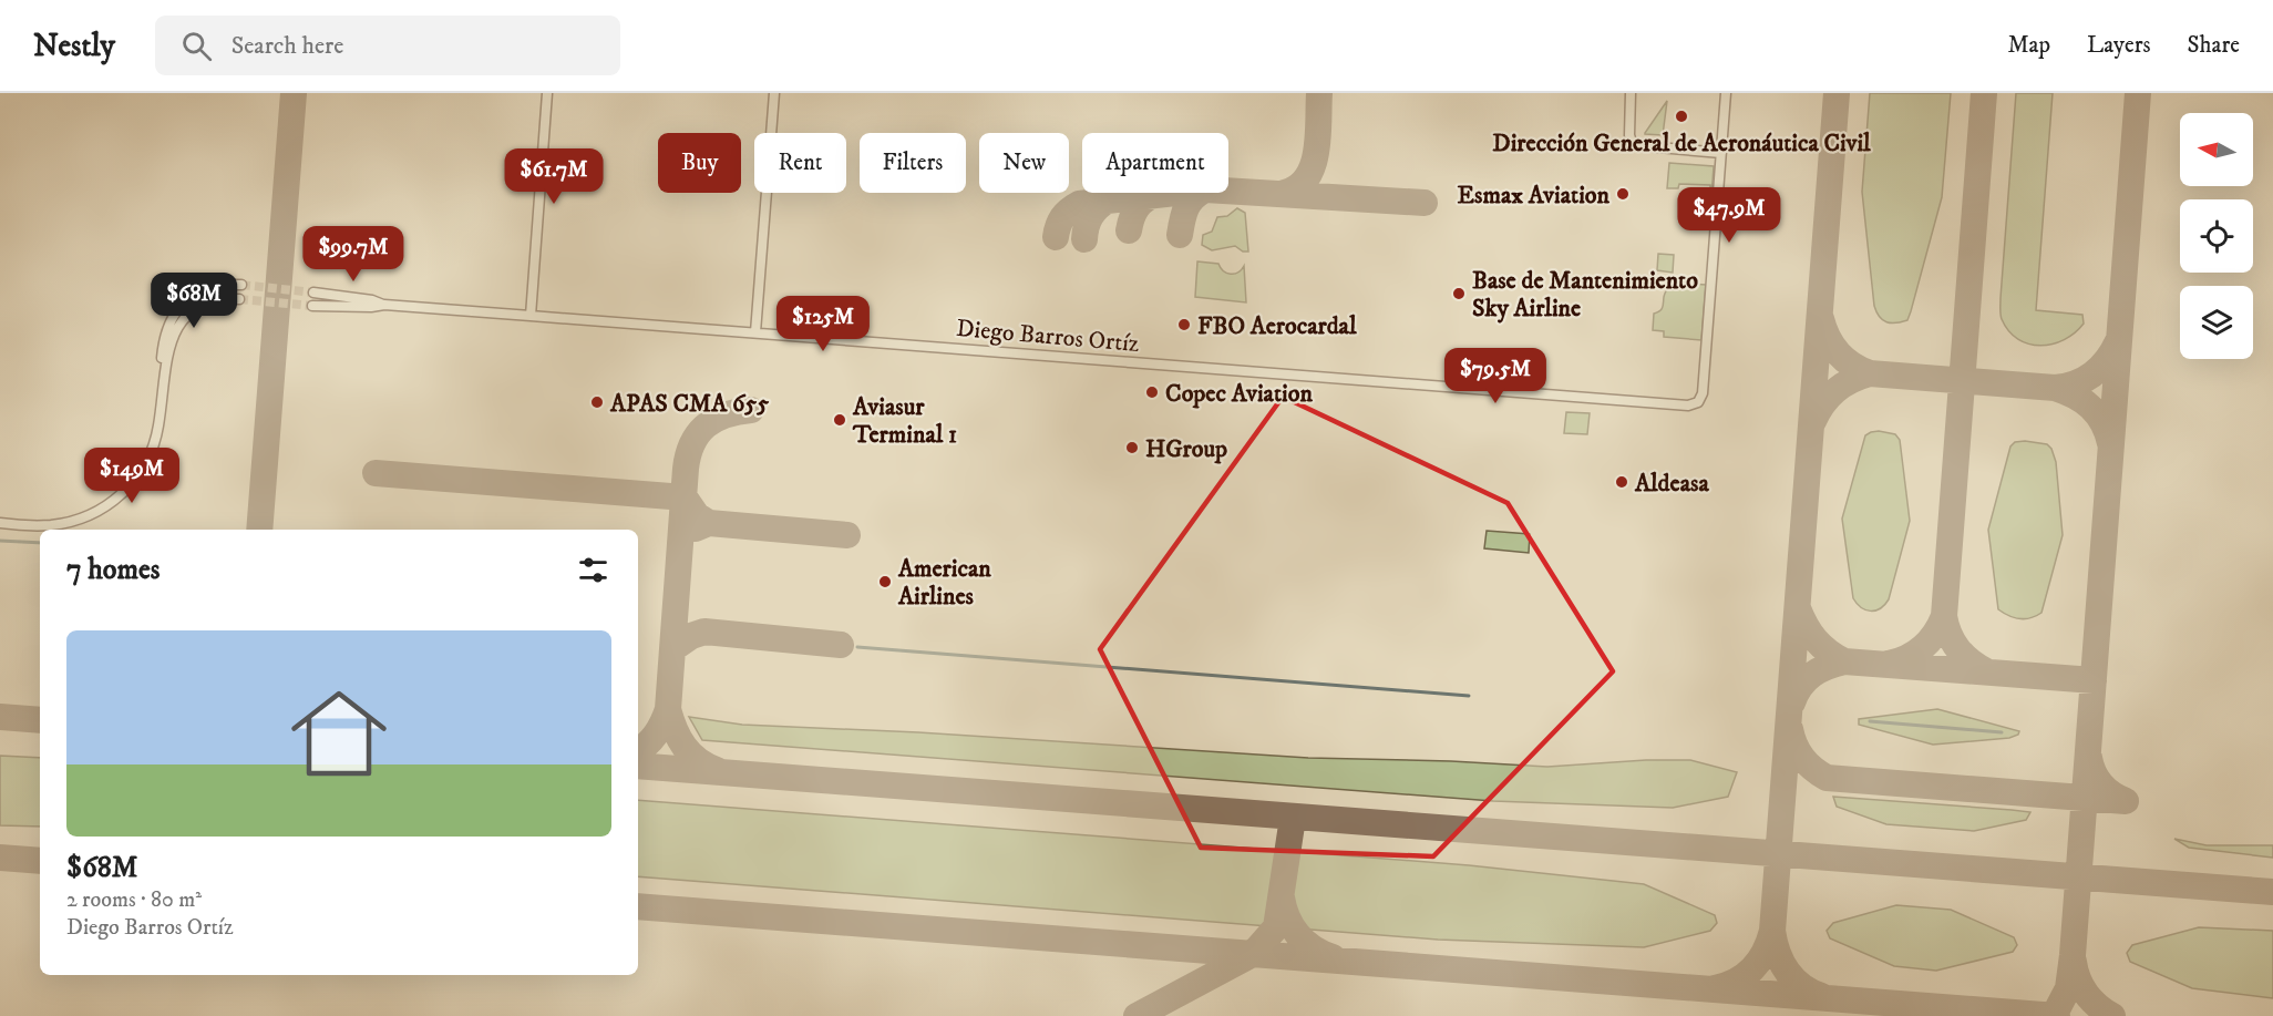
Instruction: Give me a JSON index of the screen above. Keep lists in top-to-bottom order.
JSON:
{
  "streets": {
    "street": ["Diego Barros Ortíz"]
  },
  "places": [
    "Dirección General de Aeronáutica Civil",
    "Esmax Aviation",
    "Base de Mantenimiento Sky Airline",
    "FBO Aerocardal",
    "Copec Aviation",
    "APAS CMA 655",
    "Aviasur Terminal 1",
    "HGroup",
    "Aldeasa",
    "American Airlines"
  ],
  "north": "left",
  "page": {
    "header": "Nestly",
    "search": "Search here",
    "nav": ["Map", "Layers", "Share"],
    "chip": [
      "Buy",
      "Rent",
      "Filters",
      "New",
      "Apartment"
    ],
    "price": [
      "$61.7M",
      "$47.9M",
      "$99.7M",
      "$68M",
      "$125M",
      "$79.5M",
      "$149M"
    ],
    "heading": "7 homes",
    "list": [
      {
        "name": "$68M",
        "note": "2 rooms · 80 m² · Diego Barros Ortíz"
      }
    ]
  }
}
